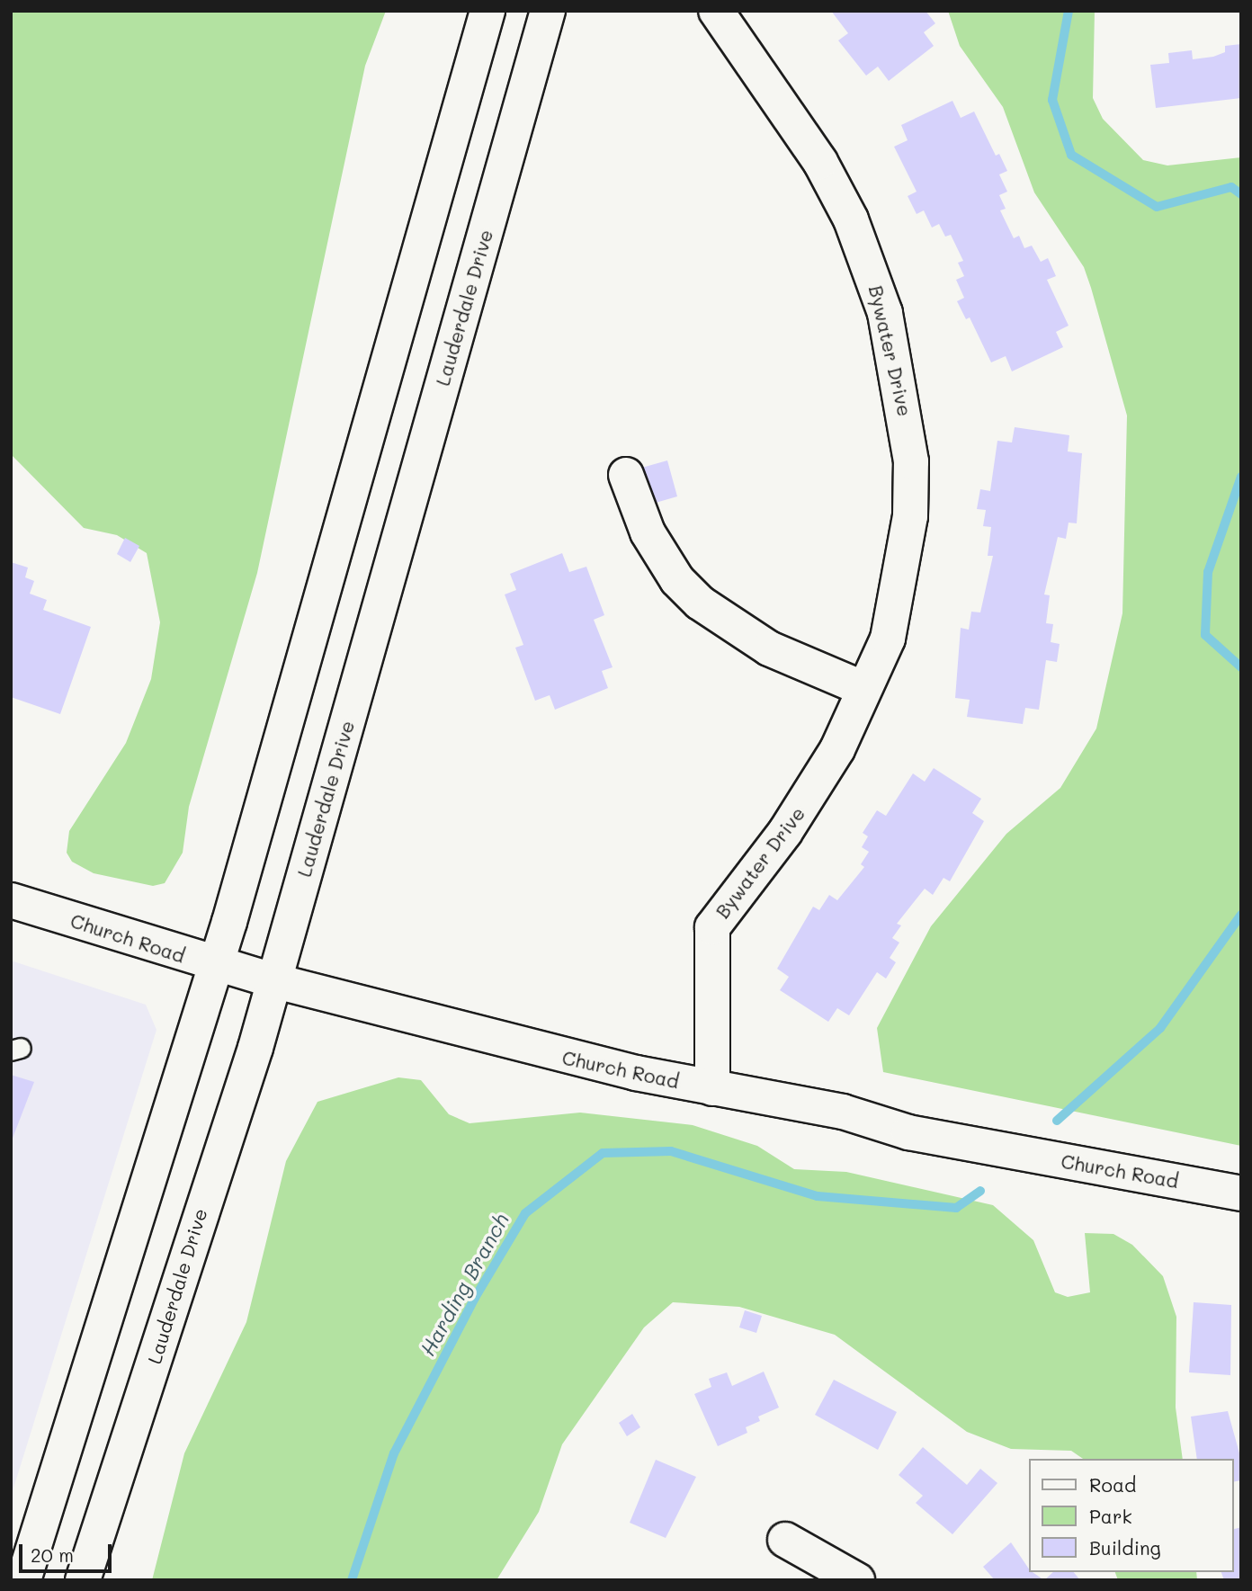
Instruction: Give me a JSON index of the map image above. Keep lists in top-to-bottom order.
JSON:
{
  "streets": {
    "main road": ["Lauderdale Drive", "Bywater Drive", "Church Road"]
  },
  "crossings": [
    ["Lauderdale Drive", "Church Road"],
    ["Bywater Drive", "Church Road"]
  ],
  "water": ["Harding Branch"],
  "legend": ["Road", "Park", "Building"],
  "scale_bar": "20 m"
}
